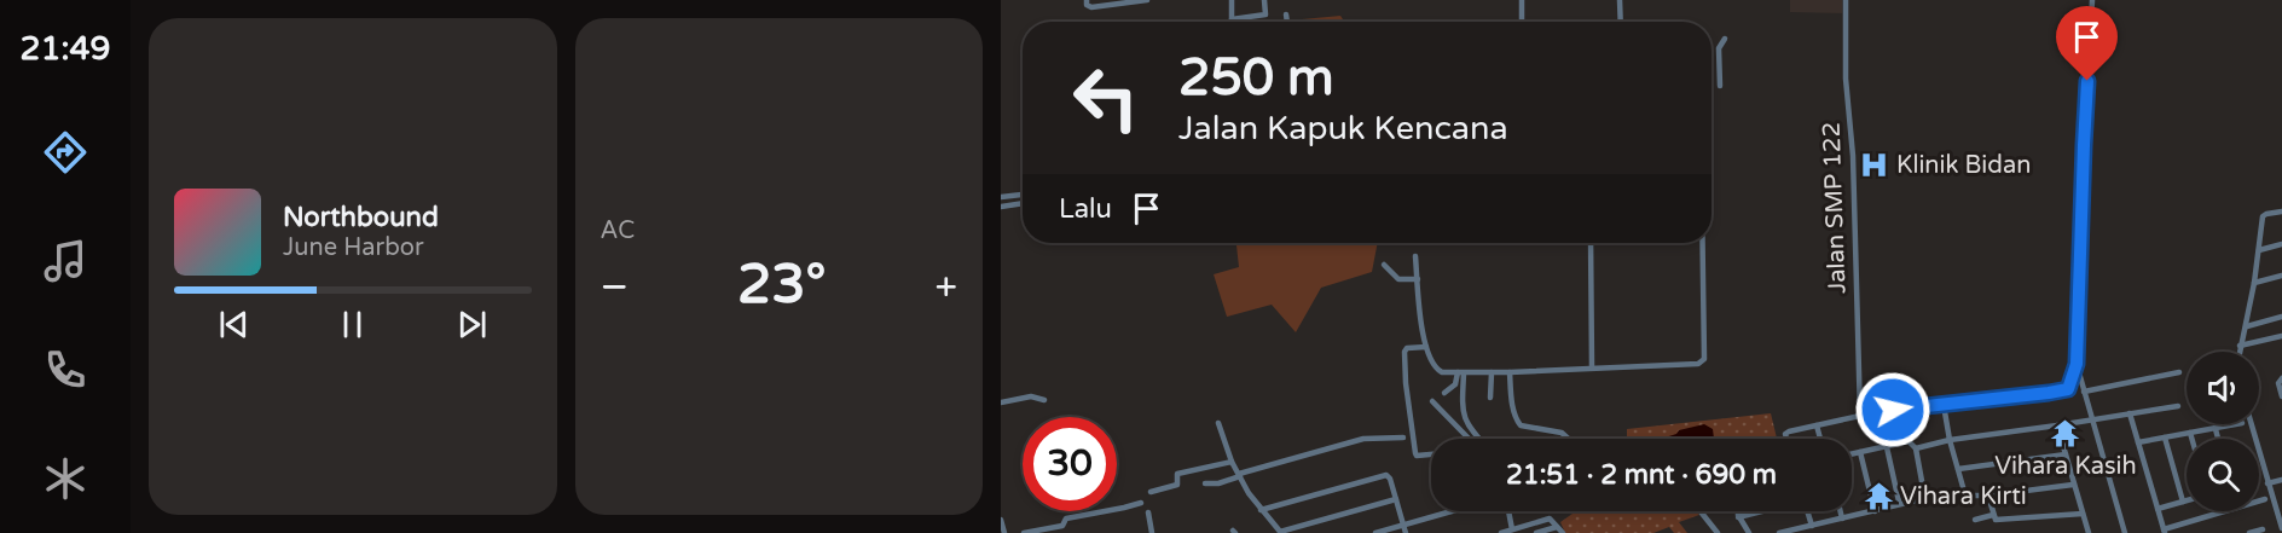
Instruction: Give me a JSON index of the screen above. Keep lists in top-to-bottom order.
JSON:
{
  "streets": {
    "street": ["Jalan SMP 122"]
  },
  "places": {
    "hospital": ["Klinik Bidan"],
    "temple": ["Vihara Kasih", "Vihara Kirti"]
  },
  "page": {
    "tabs": "21:49",
    "tile": "AC",
    "turn": ["250 m", "Jalan Kapuk Kencana"],
    "then": "Lalu",
    "song": ["Northbound", "June Harbor"],
    "heat": ["−", "23°", "+"],
    "limit": "30",
    "trip": "21:51 · 2 mnt · 690 m"
  }
}
